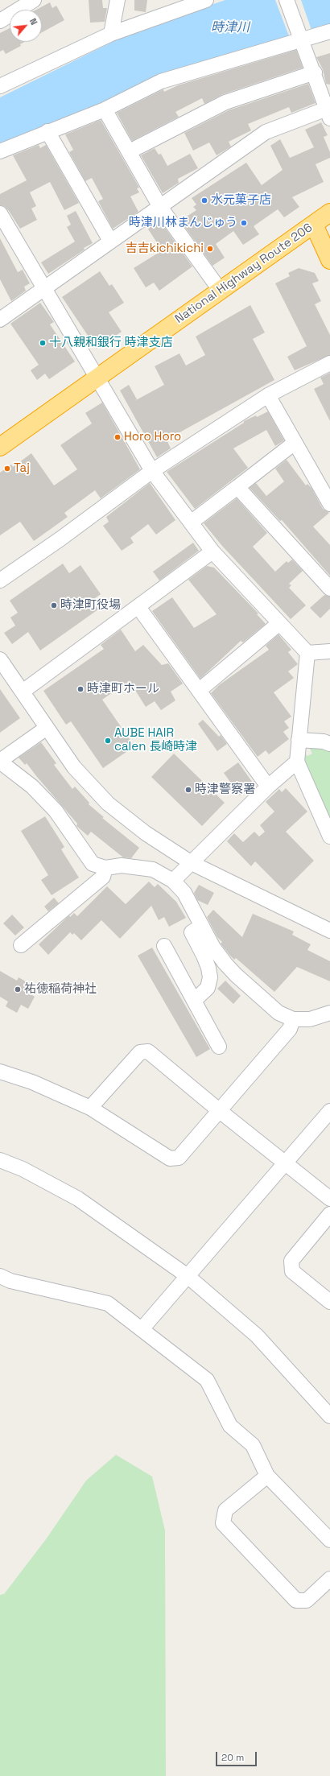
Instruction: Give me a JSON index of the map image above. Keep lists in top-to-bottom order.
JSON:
{
  "streets": {
    "highway": ["National Highway Route 206"]
  },
  "water": ["時津川"],
  "places": [
    "水元菓子店",
    "時津川林まんじゅう",
    "吉吉kichikichi",
    "十八親和銀行 時津支店",
    "Horo Horo",
    "Taj",
    "時津町役場",
    "時津町ホール",
    "AUBE HAIR calen 長崎時津",
    "時津警察署",
    "祐徳稲荷神社"
  ],
  "scale_bar": "20 m",
  "north": "top right"
}
